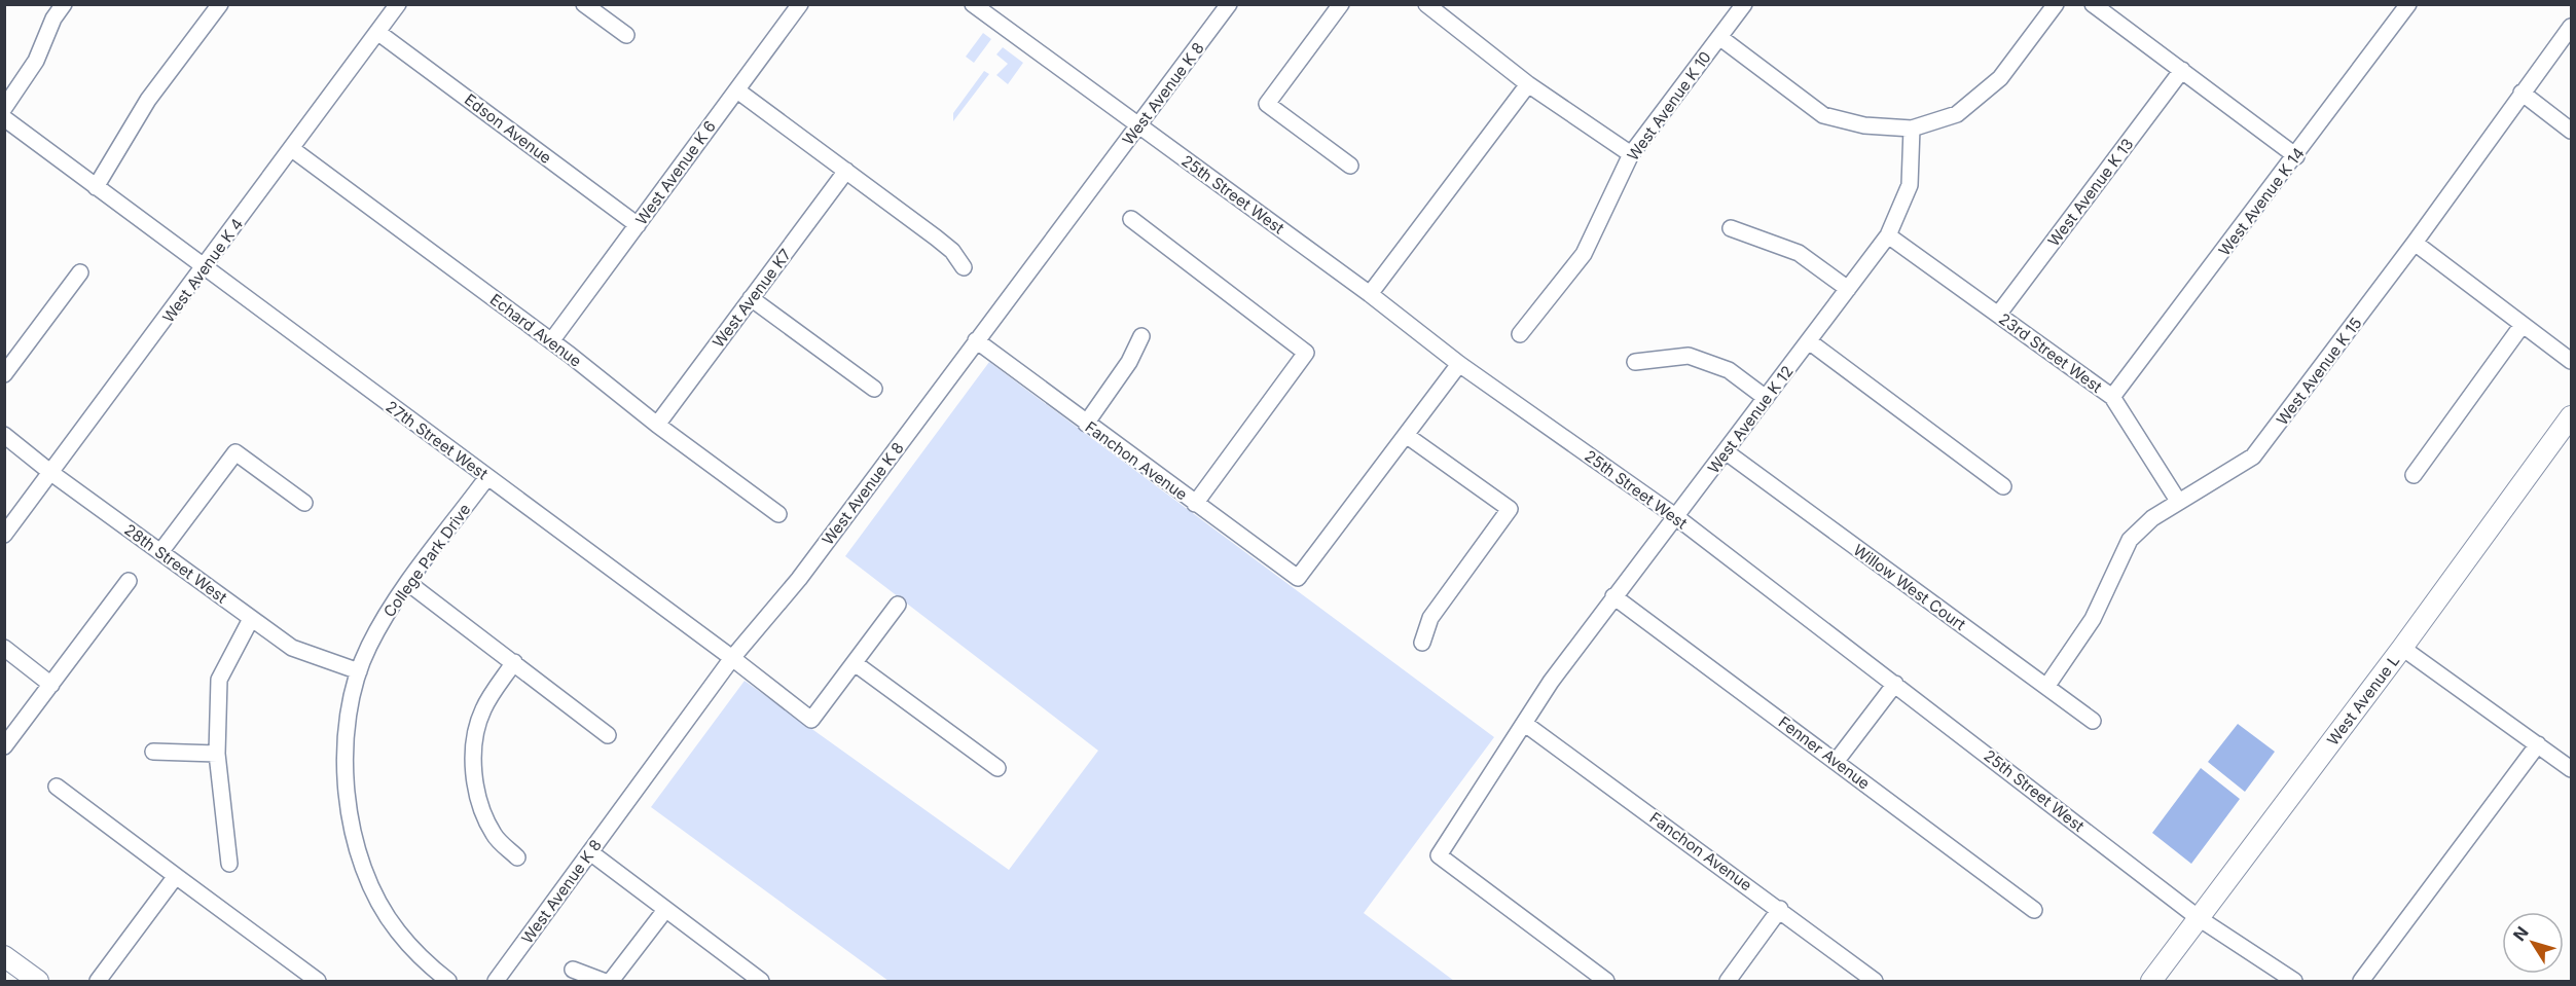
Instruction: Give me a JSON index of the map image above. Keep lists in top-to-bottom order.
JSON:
{
  "streets": {
    "main road": ["West Avenue L"],
    "street": [
      "West Avenue K 8",
      "West Avenue K 10",
      "Edson Avenue",
      "West Avenue K 6",
      "West Avenue K 13",
      "25th Street West",
      "West Avenue K 14",
      "West Avenue K 4",
      "West Avenue K7",
      "Echard Avenue",
      "23rd Street West",
      "West Avenue K 15",
      "West Avenue K 12",
      "27th Street West",
      "Fanchon Avenue",
      "College Park Drive",
      "28th Street West",
      "Willow West Court",
      "Fenner Avenue"
    ]
  },
  "crossings": [
    ["West Avenue K 8", "25th Street West"],
    ["West Avenue K 8", "27th Street West"],
    ["West Avenue K 8", "Fanchon Avenue"],
    ["Edson Avenue", "West Avenue K 6"],
    ["Edson Avenue", "West Avenue K 4"],
    ["West Avenue K 6", "Echard Avenue"],
    ["West Avenue K 13", "23rd Street West"],
    ["25th Street West", "West Avenue K 12"],
    ["25th Street West", "West Avenue L"],
    ["West Avenue K 14", "23rd Street West"],
    ["West Avenue K 4", "Echard Avenue"],
    ["West Avenue K 4", "27th Street West"],
    ["West Avenue K 4", "28th Street West"],
    ["West Avenue K7", "Echard Avenue"],
    ["23rd Street West", "West Avenue K 15"],
    ["23rd Street West", "West Avenue K 12"],
    ["West Avenue K 15", "Willow West Court"],
    ["West Avenue K 12", "Fanchon Avenue"],
    ["West Avenue K 12", "Willow West Court"],
    ["West Avenue K 12", "Fenner Avenue"],
    ["27th Street West", "College Park Drive"],
    ["College Park Drive", "28th Street West"]
  ],
  "north": "top left"
}
